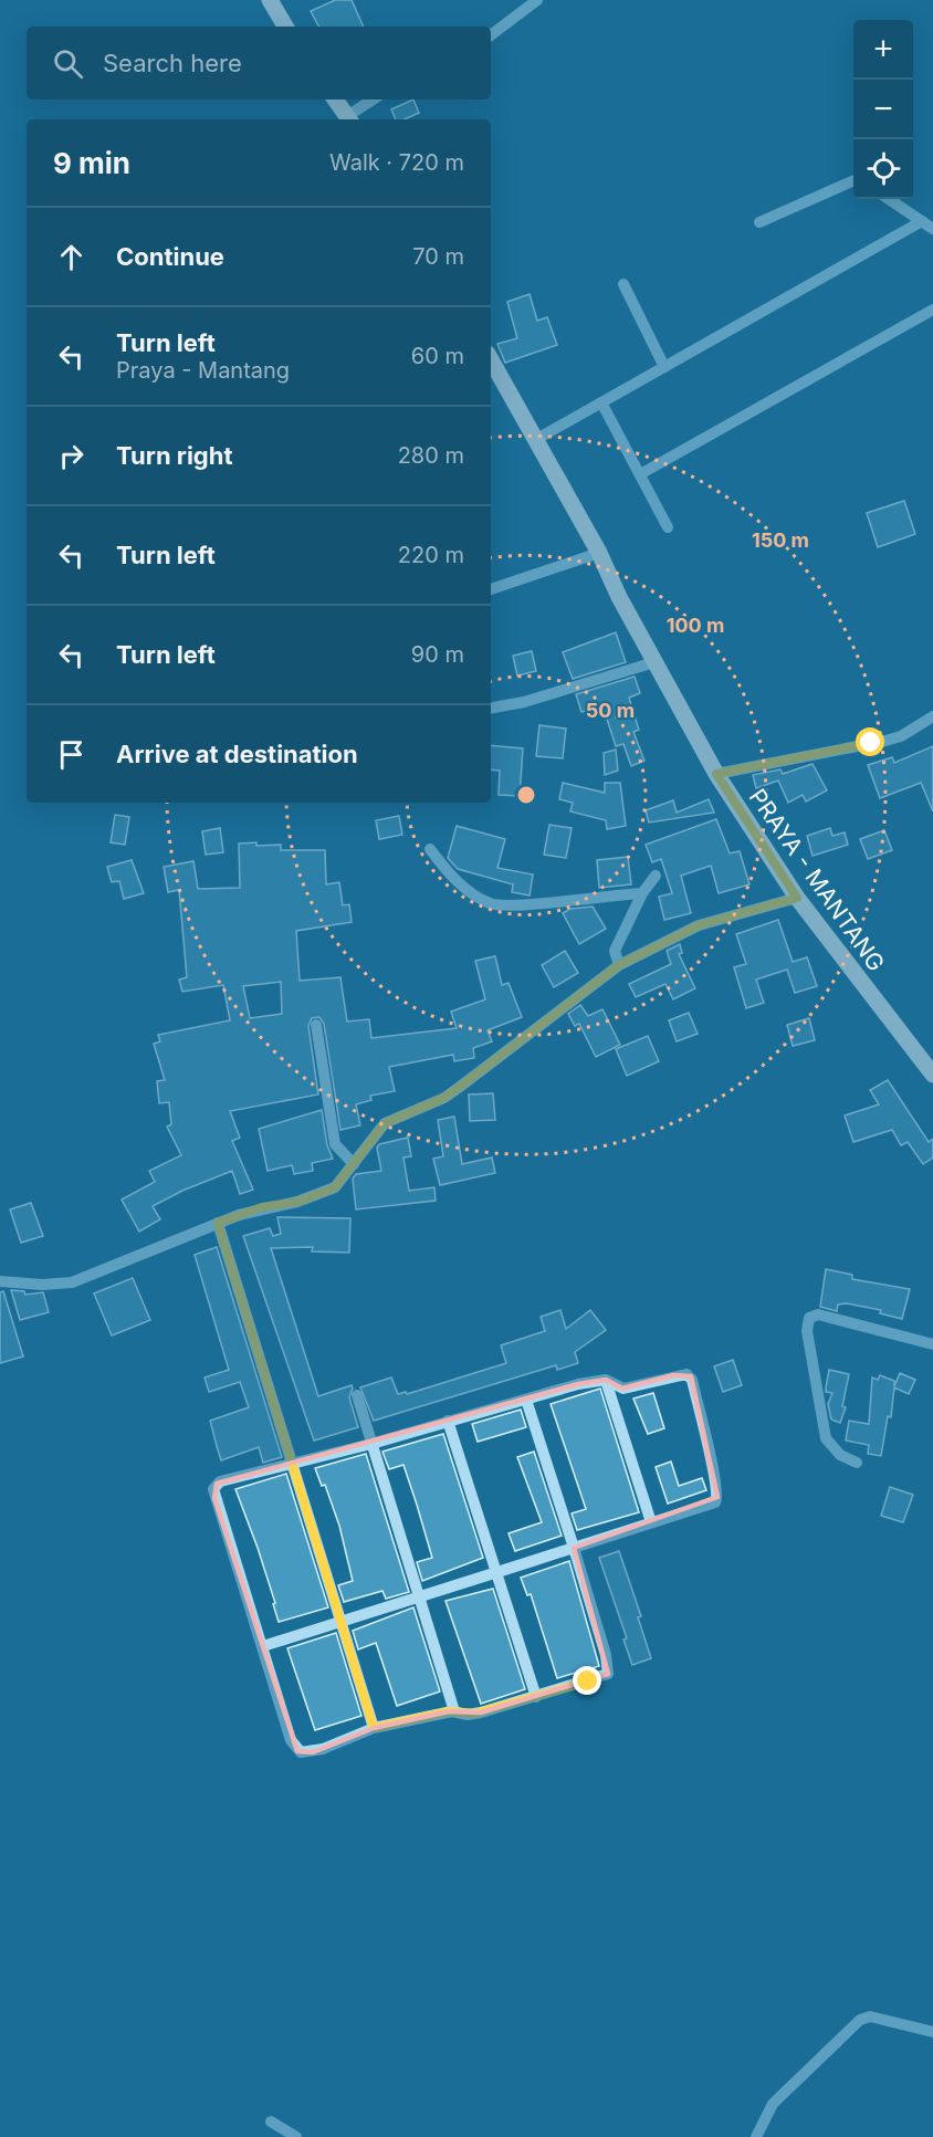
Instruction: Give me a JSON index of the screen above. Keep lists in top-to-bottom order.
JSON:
{
  "streets": {
    "main road": ["PRAYA - MANTANG"]
  },
  "page": {
    "map_buttons": ["+", "−"],
    "search": "Search here",
    "heading": ["9 min", "Walk · 720 m"],
    "list": [
      ["Continue", "70 m"],
      ["Turn left", "Praya - Mantang", "60 m"],
      ["Turn right", "280 m"],
      ["Turn left", "220 m"],
      ["Turn left", "90 m"],
      "Arrive at destination"
    ]
  },
  "rings": ["150 m", "100 m", "50 m"]
}
